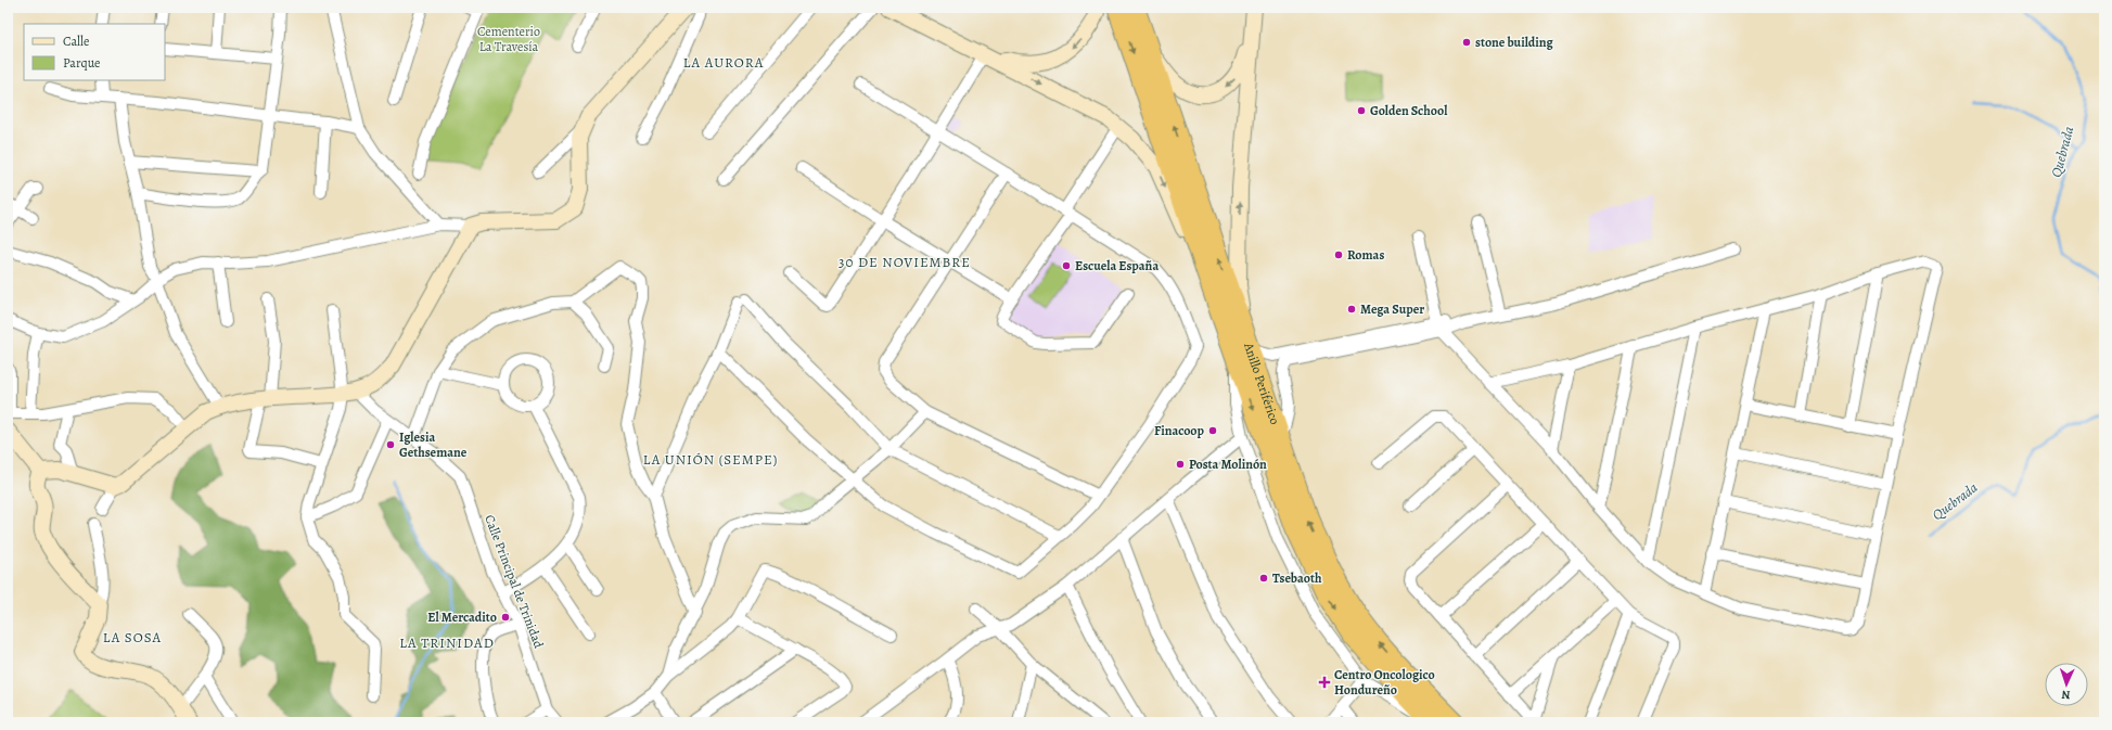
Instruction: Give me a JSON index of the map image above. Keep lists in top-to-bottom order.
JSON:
{
  "streets": {
    "highway": ["Anillo Periférico"],
    "street": ["Calle Principal de Trinidad"]
  },
  "districts": [
    "LA AURORA",
    "30 DE NOVIEMBRE",
    "LA UNIÓN (SEMPE)",
    "LA SOSA",
    "LA TRINIDAD"
  ],
  "water": ["Quebrada"],
  "parks": ["Cementerio La Travesía"],
  "places": {
    "other": [
      "stone building",
      "Golden School",
      "Romas",
      "Escuela España",
      "Mega Super",
      "Finacoop",
      "Iglesia Gethsemane",
      "Posta Molinón",
      "Tsebaoth",
      "El Mercadito"
    ],
    "health": ["Centro Oncologico Hondureño"]
  },
  "legend": ["Calle", "Parque"],
  "north": "bottom"
}
